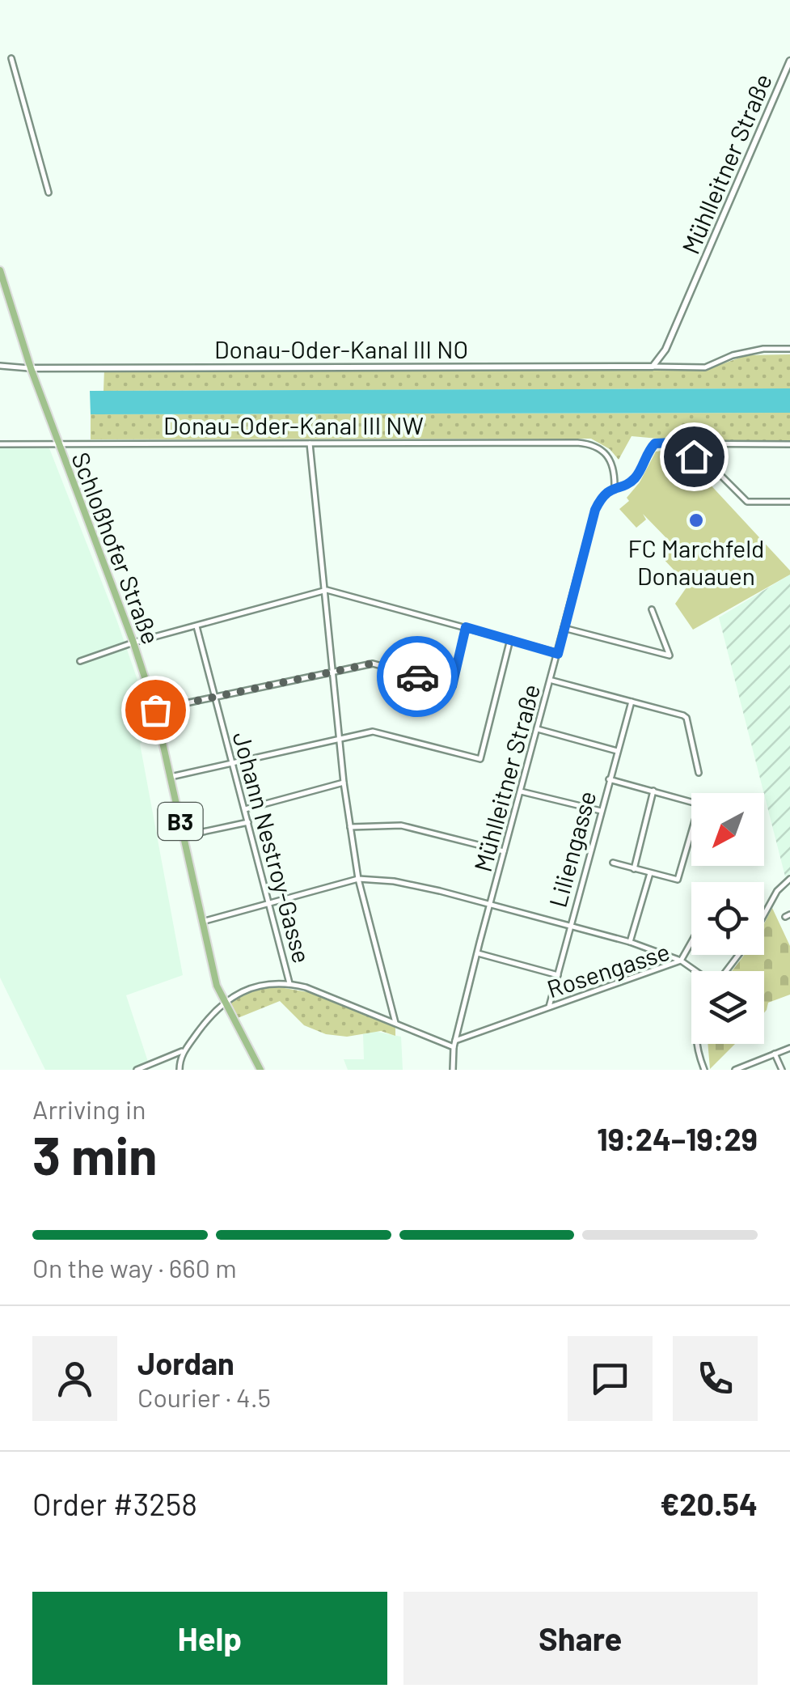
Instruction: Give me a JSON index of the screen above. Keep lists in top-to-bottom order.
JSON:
{
  "streets": {
    "main road": ["Schloßhofer Straße", "B3"],
    "street": [
      "Mühlleitner Straße",
      "Donau-Oder-Kanal III NO",
      "Donau-Oder-Kanal III NW",
      "Johann Nestroy-Gasse",
      "Liliengasse",
      "Rosengasse"
    ]
  },
  "crossings": [
    ["Mühlleitner Straße", "Donau-Oder-Kanal III NO"],
    ["Mühlleitner Straße", "Donau-Oder-Kanal III NW"],
    ["Mühlleitner Straße", "Rosengasse"],
    ["Donau-Oder-Kanal III NO", "Schloßhofer Straße"],
    ["Donau-Oder-Kanal III NW", "Schloßhofer Straße"],
    ["Liliengasse", "Rosengasse"]
  ],
  "places": ["FC Marchfeld Donauauen"],
  "north": "bottom left",
  "page": {
    "heading": ["3 min", "Arriving in", "19:24–19:29"],
    "panel": [
      "Jordan",
      "Courier · 4.5",
      "Order #3258",
      "€20.54"
    ],
    "bar": "On the way · 660 m",
    "buttons": ["Help", "Share"]
  }
}
